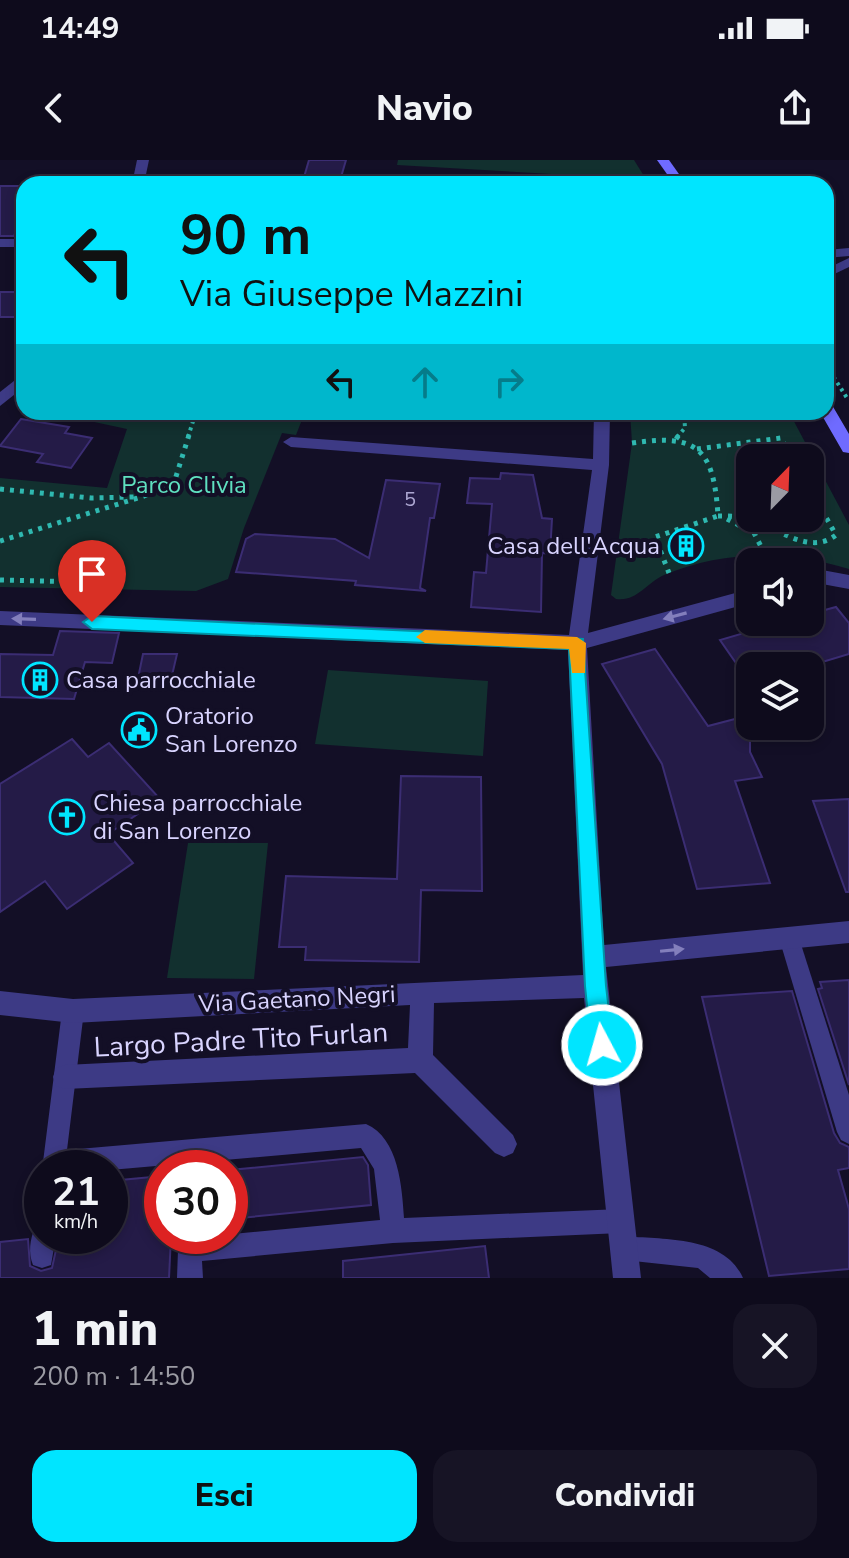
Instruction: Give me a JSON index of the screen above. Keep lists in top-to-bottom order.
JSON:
{
  "streets": {
    "street": ["Via Gaetano Negri", "Largo Padre Tito Furlan"]
  },
  "crossings": [
    ["Via Gaetano Negri", "Largo Padre Tito Furlan"]
  ],
  "parks": ["Parco Clivia"],
  "places": {
    "building": ["Casa dell'Acqua", "Casa parrocchiale"],
    "public building": ["Oratorio San Lorenzo"],
    "church": ["Chiesa parrocchiale di San Lorenzo"]
  },
  "house_numbers": ["5"],
  "north": "top right",
  "page": {
    "status": "14:49",
    "header": "Navio",
    "turn": ["90 m", "Via Giuseppe Mazzini"],
    "speed": "21 km/h",
    "limit": "30",
    "heading": ["1 min", "200 m · 14:50"],
    "buttons": ["Esci", "Condividi"]
  }
}
